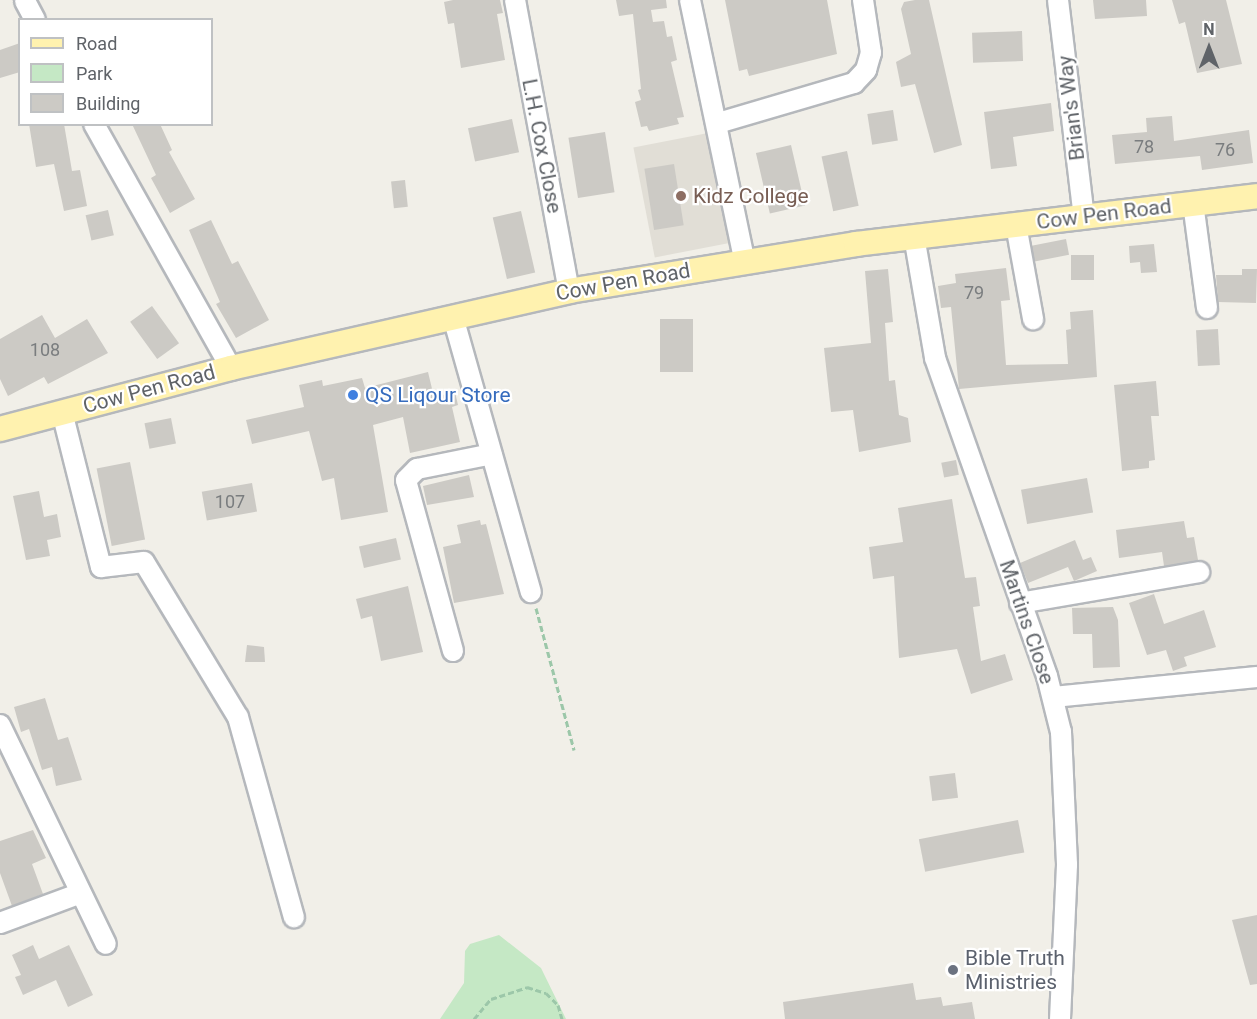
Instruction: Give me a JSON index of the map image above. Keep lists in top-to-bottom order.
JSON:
{
  "streets": {
    "main road": ["Cow Pen Road"],
    "street": ["Brian's Way", "L.H. Cox Close", "Martins Close"]
  },
  "crossings": [
    ["Brian's Way", "Cow Pen Road"],
    ["L.H. Cox Close", "Cow Pen Road"],
    ["Cow Pen Road", "Martins Close"]
  ],
  "places": ["Kidz College", "QS Liqour Store", "Bible Truth Ministries"],
  "house_numbers": [
    "78",
    "76",
    "79",
    "108",
    "107"
  ],
  "legend": ["Road", "Park", "Building"],
  "north": "top"
}
